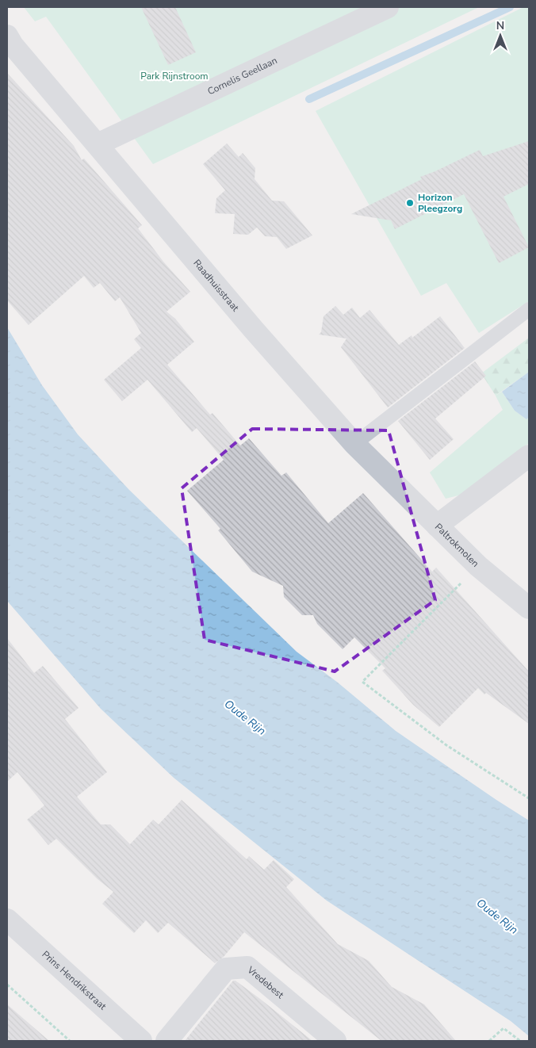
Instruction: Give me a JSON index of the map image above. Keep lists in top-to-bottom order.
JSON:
{
  "streets": {
    "street": [
      "Cornelis Geellaan",
      "Raadhuisstraat",
      "Paltrokmolen",
      "Prins Hendrikstraat",
      "Vredebest"
    ]
  },
  "crossings": [
    ["Cornelis Geellaan", "Raadhuisstraat"],
    ["Raadhuisstraat", "Paltrokmolen"]
  ],
  "water": ["Oude Rijn"],
  "parks": ["Park Rijnstroom"],
  "places": ["Horizon Pleegzorg"],
  "north": "top"
}
